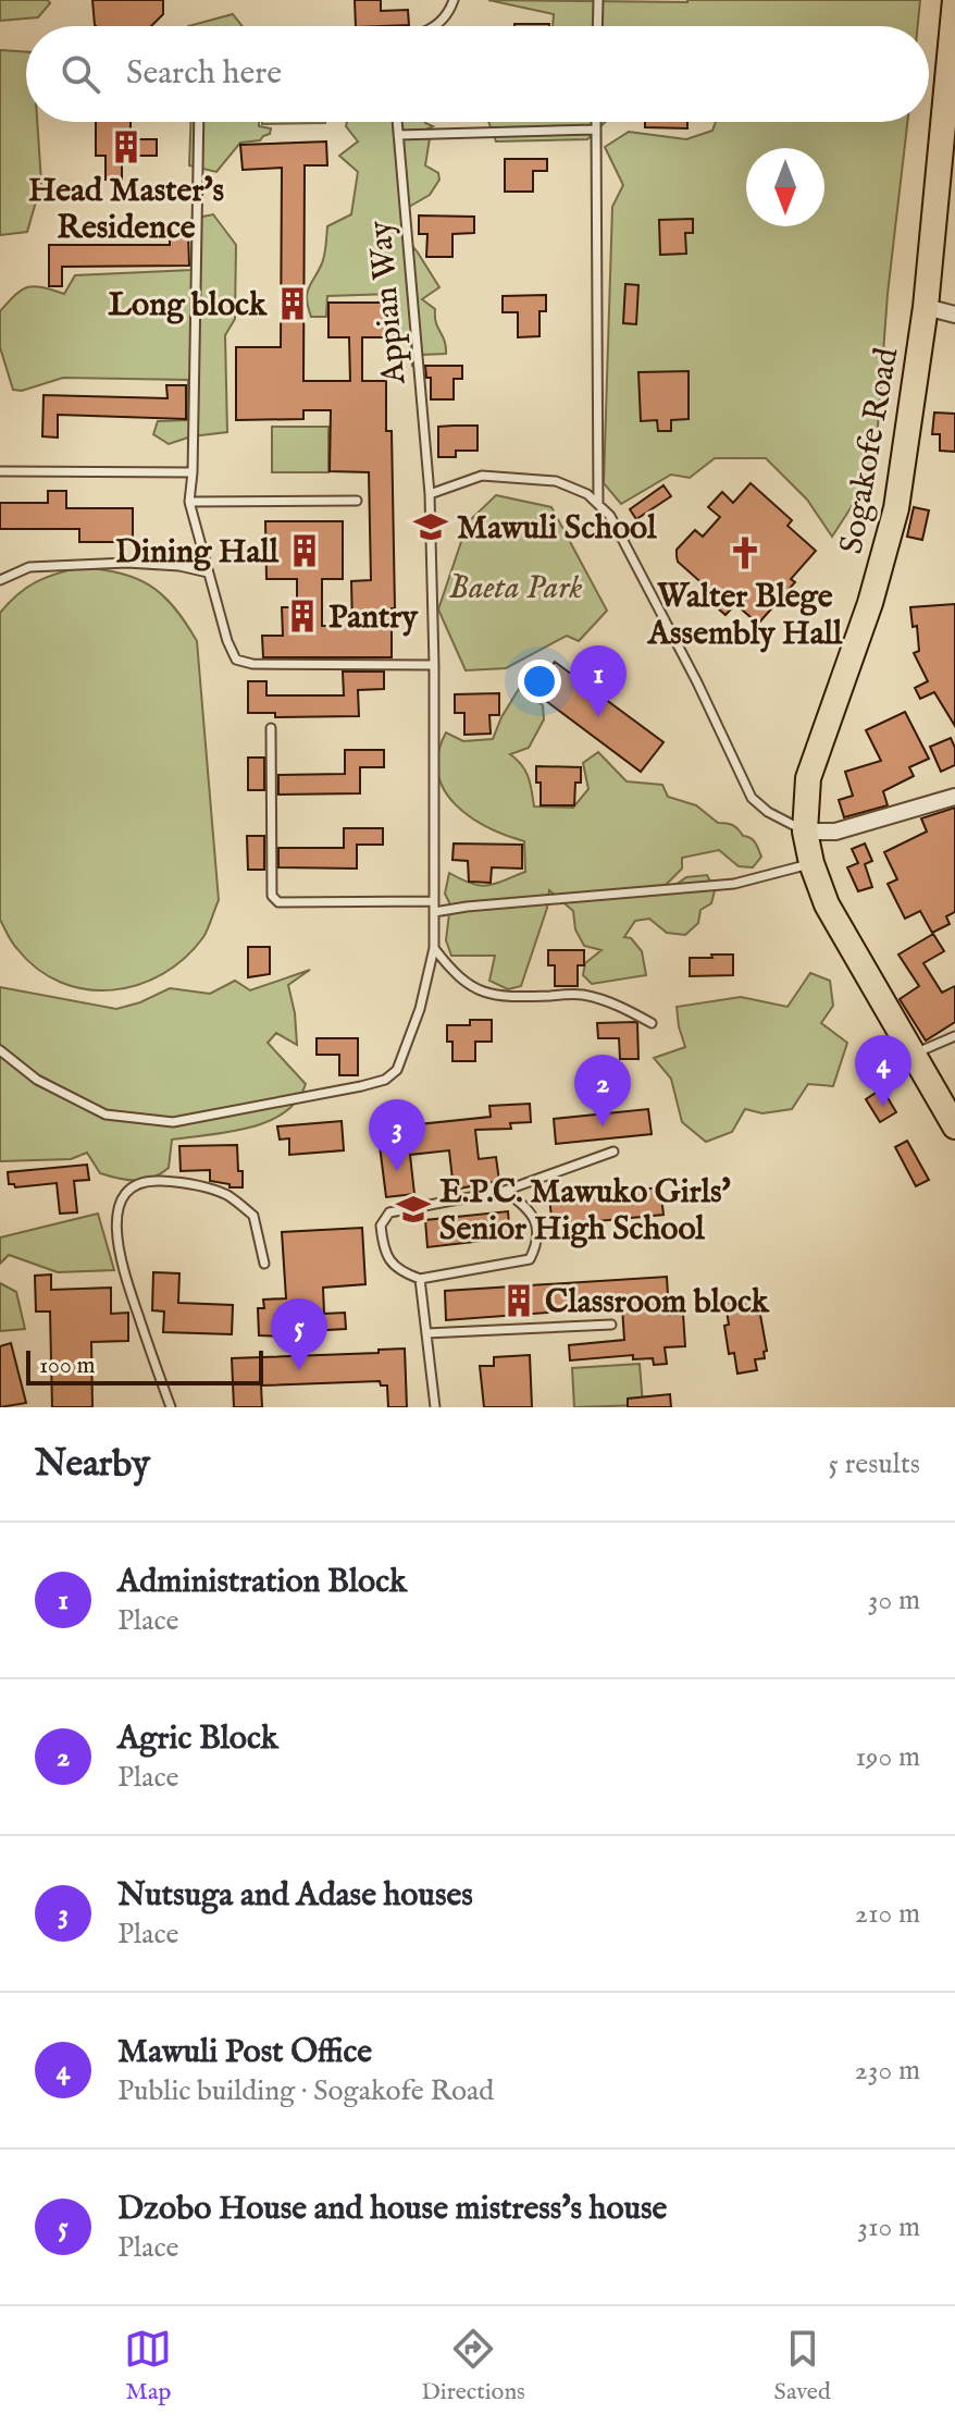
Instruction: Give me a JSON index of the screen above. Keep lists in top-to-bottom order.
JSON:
{
  "streets": {
    "main road": ["Sogakofe Road"],
    "lane": ["Appian Way"]
  },
  "parks": ["Baeta Park"],
  "places": {
    "building": [
      "Head Master's Residence",
      "Long block",
      "Dining Hall",
      "Pantry",
      "Classroom block"
    ],
    "school or university": ["Mawuli School", "E.P.C. Mawuko Girls' Senior High School"],
    "church": ["Walter Blege Assembly Hall"]
  },
  "scale_bar": "100 m",
  "north": "bottom",
  "page": {
    "search": "Search here",
    "pins": [
      "1",
      "4",
      "2",
      "3",
      "5"
    ],
    "scale": "100 m",
    "heading": ["Nearby", "5 results"],
    "list": [
      {
        "mark": "1",
        "name": "Administration Block",
        "note": "Place",
        "value": "30 m"
      },
      {
        "mark": "2",
        "name": "Agric Block",
        "note": "Place",
        "value": "190 m"
      },
      {
        "mark": "3",
        "name": "Nutsuga and Adase houses",
        "note": "Place",
        "value": "210 m"
      },
      {
        "mark": "4",
        "name": "Mawuli Post Office",
        "note": "Public building · Sogakofe Road",
        "value": "230 m"
      },
      {
        "mark": "5",
        "name": "Dzobo House and house mistress's house",
        "note": "Place",
        "value": "310 m"
      }
    ],
    "nav": ["Map", "Directions", "Saved"]
  }
}
